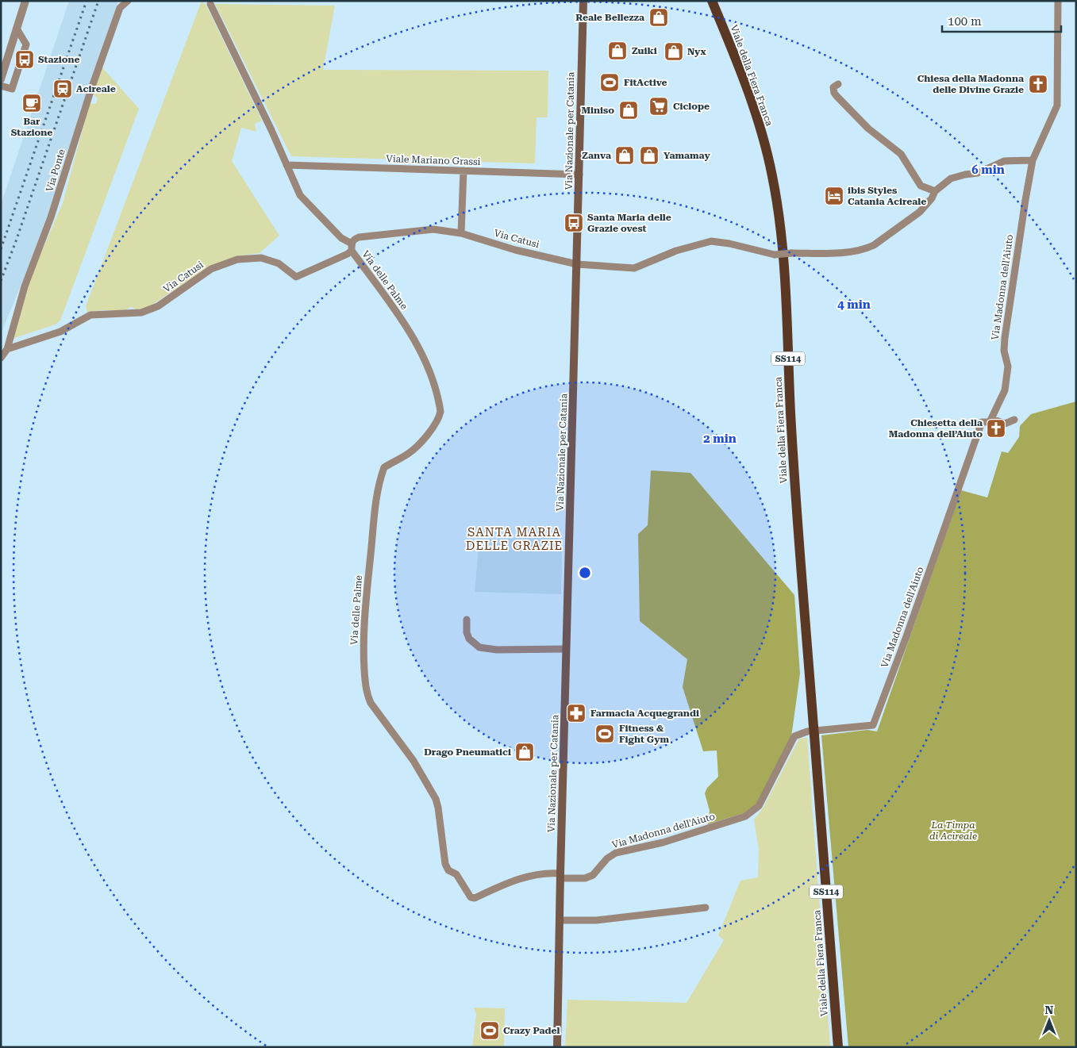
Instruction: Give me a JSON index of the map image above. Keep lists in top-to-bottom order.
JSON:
{
  "streets": {
    "main road": ["Viale della Fiera Franca", "Via Nazionale per Catania", "SS114"],
    "street": [
      "Viale Mariano Grassi",
      "Via Ponte",
      "Via Catusi",
      "Via delle Palme",
      "Via Madonna dell'Aiuto"
    ]
  },
  "crossings": [
    ["Via Nazionale per Catania", "Viale Mariano Grassi"],
    ["Via Nazionale per Catania", "Via Catusi"],
    ["Via Nazionale per Catania", "Via delle Palme"],
    ["Via Nazionale per Catania", "Via Madonna dell'Aiuto"],
    ["Via Ponte", "Via Catusi"],
    ["Via Catusi", "Via delle Palme"],
    ["Via Catusi", "Via Madonna dell'Aiuto"],
    ["Via delle Palme", "Via Madonna dell'Aiuto"]
  ],
  "districts": ["SANTA MARIA DELLE GRAZIE"],
  "parks": ["La Timpa di Acireale"],
  "places": {
    "shop": [
      "Reale Bellezza",
      "Zuiki",
      "Nyx",
      "Miniso",
      "Zanva",
      "Yamamay",
      "Drago Pneumatici"
    ],
    "bus stop": ["Stazione", "Santa Maria delle Grazie ovest"],
    "sports": ["FitActive", "Fitness & Fight Gym", "Crazy Padel"],
    "church": ["Chiesa della Madonna delle Divine Grazie", "Chiesetta della Madonna dell’Aiuto"],
    "station": ["Acireale"],
    "cafe": ["Bar Stazione"],
    "supermarket": ["Ciclope"],
    "hotel": ["ibis Styles Catania Acireale"],
    "pharmacy": ["Farmacia Acquegrandi"]
  },
  "scale_bar": "100 m",
  "north": "top",
  "rings": ["6 min", "4 min", "2 min"]
}
